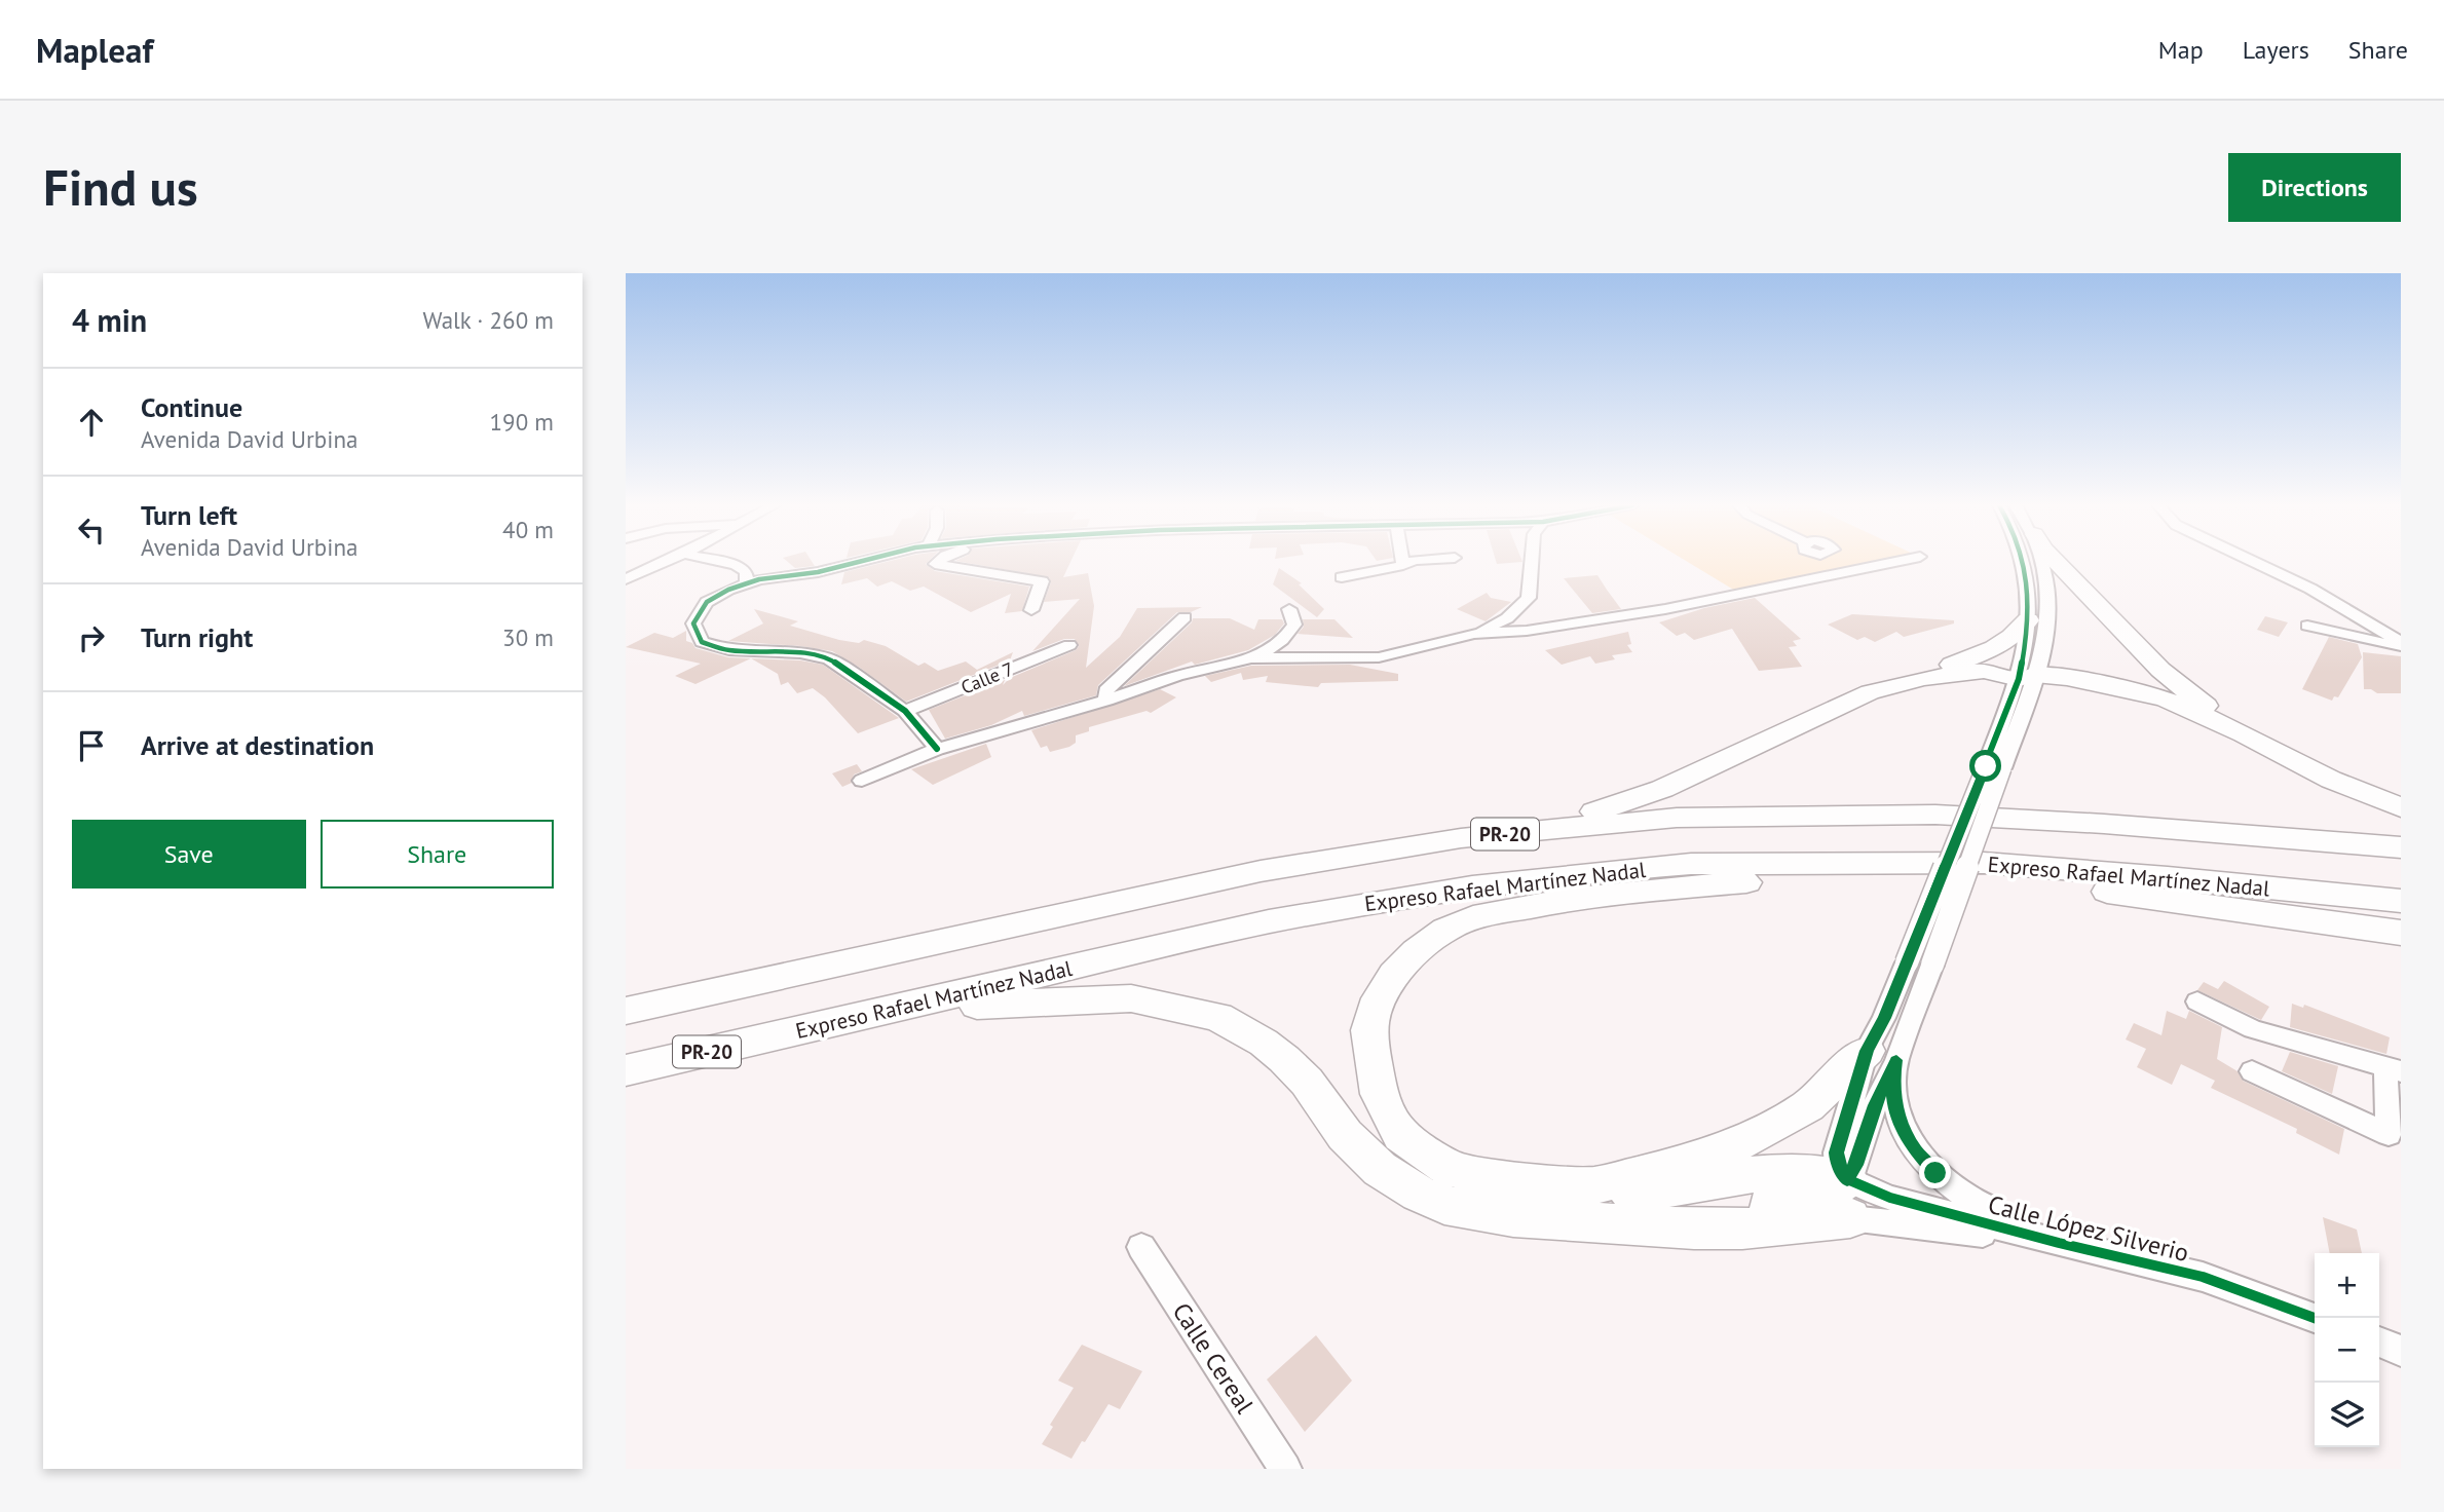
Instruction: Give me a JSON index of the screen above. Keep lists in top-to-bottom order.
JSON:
{
  "streets": {
    "highway": ["PR-20", "Expreso Rafael Martínez Nadal"],
    "street": ["Calle 7", "Calle López Silverio", "Calle Cereal"]
  },
  "page": {
    "header": "Mapleaf",
    "nav": ["Map", "Layers", "Share"],
    "buttons": [
      "Directions",
      ["Save", "Share"]
    ],
    "title": "Find us",
    "heading": ["4 min", "Walk · 260 m"],
    "list": [
      ["Continue", "Avenida David Urbina", "190 m"],
      ["Turn left", "Avenida David Urbina", "40 m"],
      ["Turn right", "30 m"],
      "Arrive at destination"
    ],
    "map_buttons": ["+", "−"]
  }
}
